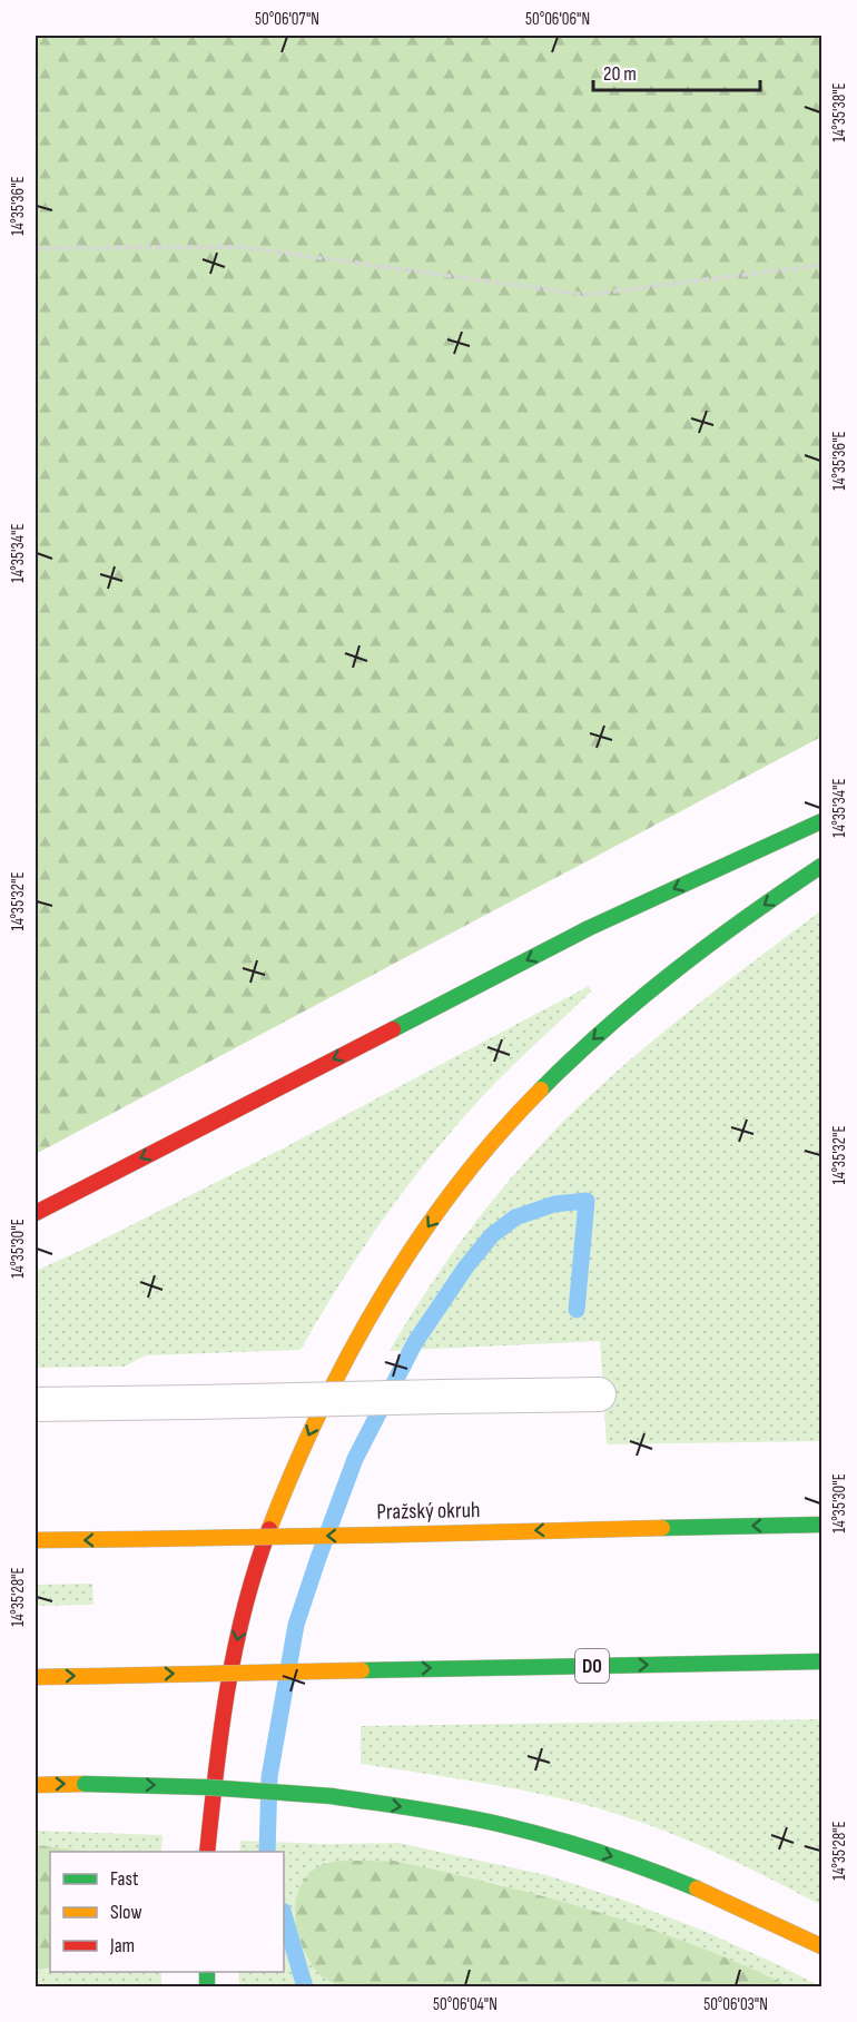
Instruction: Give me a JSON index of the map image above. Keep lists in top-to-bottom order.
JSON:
{
  "streets": {
    "highway": ["Pražský okruh", "D0"]
  },
  "one_way": ["Pražský okruh"],
  "legend": ["Fast", "Slow", "Jam"],
  "scale_bar": "20 m",
  "coordinates": [
    "50°06'07\"N",
    "50°06'06\"N",
    "14°35'38\"E",
    "14°35'36\"E",
    "14°35'34\"E",
    "14°35'32\"E",
    "14°35'30\"E",
    "14°35'28\"E",
    "50°06'04\"N",
    "50°06'03\"N"
  ]
}
